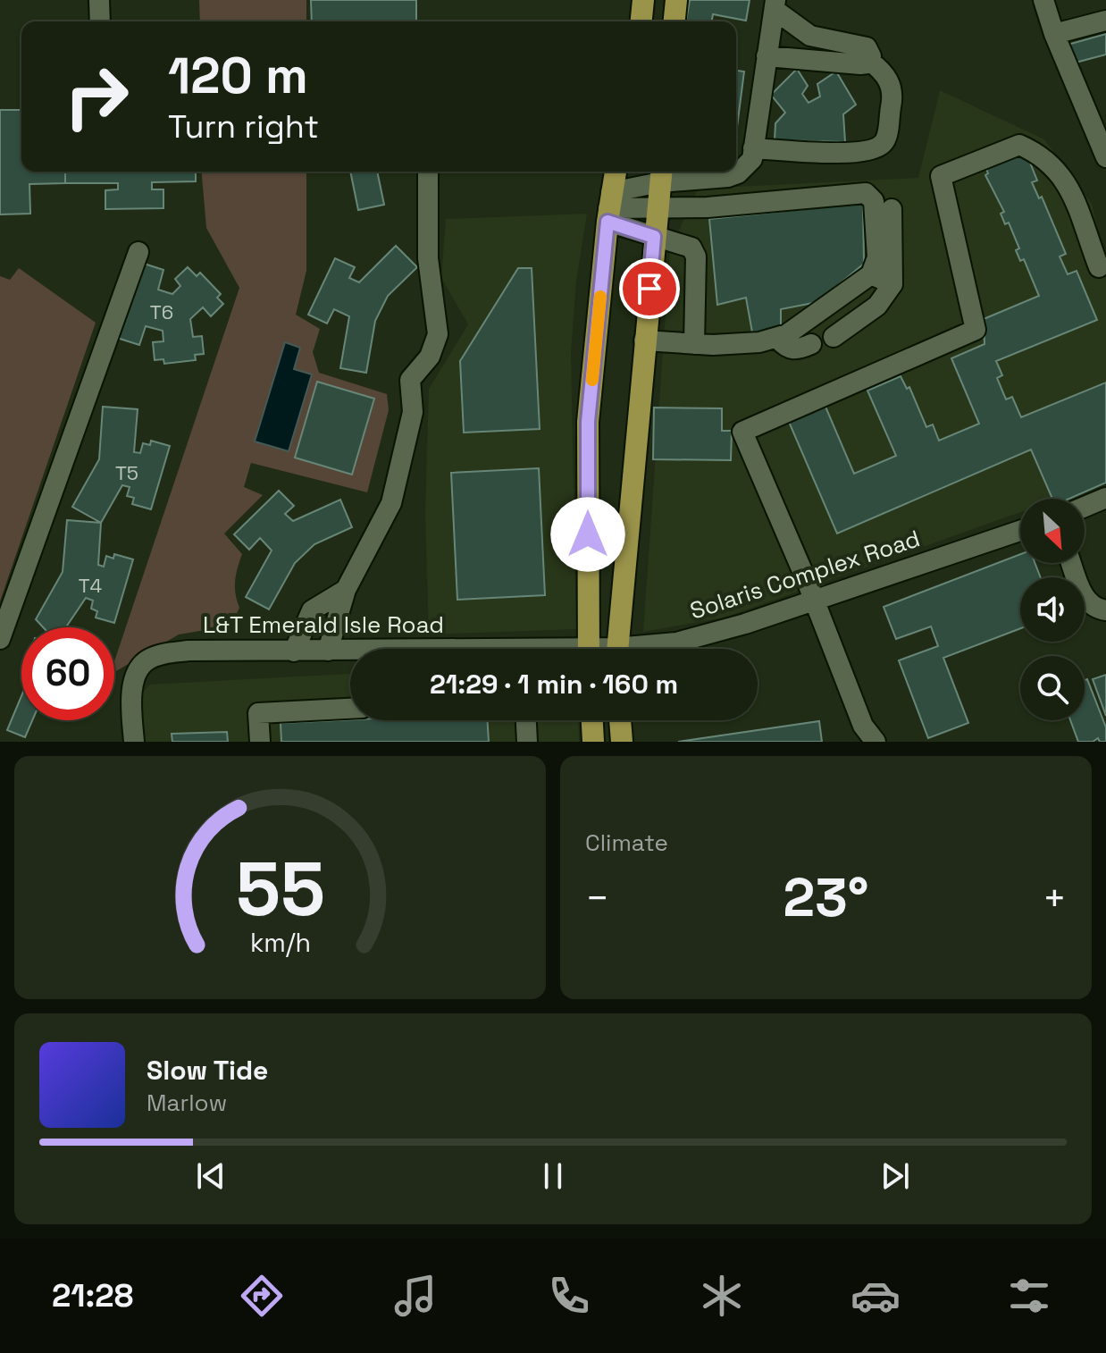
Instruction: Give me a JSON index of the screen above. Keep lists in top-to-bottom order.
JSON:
{
  "streets": {
    "street": ["Solaris Complex Road", "L&T Emerald Isle Road"]
  },
  "house_numbers": ["T6", "T5", "T4"],
  "north": "bottom right",
  "page": {
    "turn": ["120 m", "Turn right"],
    "limit": "60",
    "trip": "21:29 · 1 min · 160 m",
    "tile": "Climate",
    "heat": ["−", "23°", "+"],
    "song": ["Slow Tide", "Marlow"],
    "tabs": "21:28",
    "gauge": ["55", "km/h"]
  }
}
